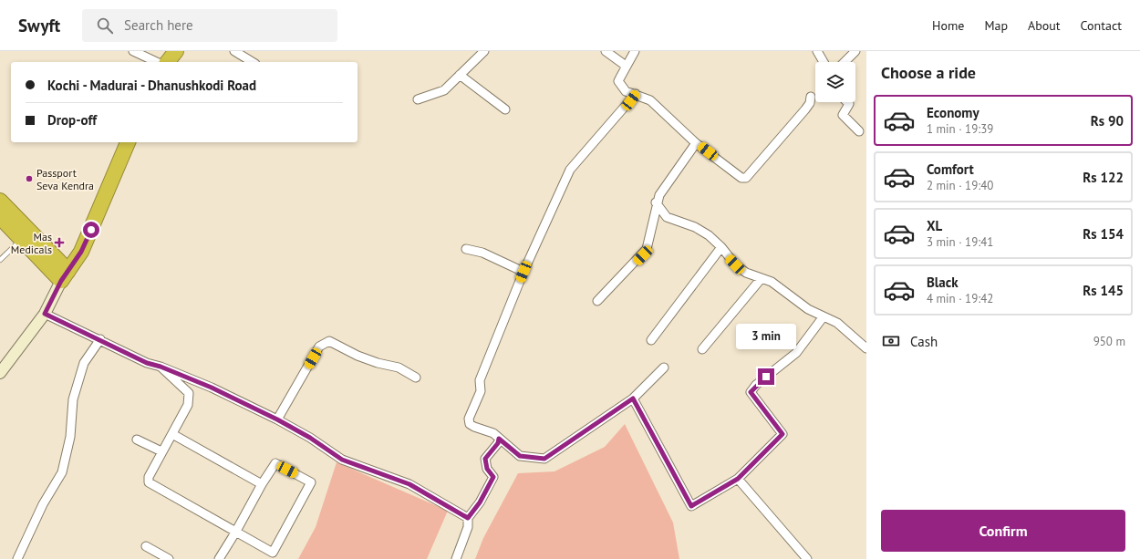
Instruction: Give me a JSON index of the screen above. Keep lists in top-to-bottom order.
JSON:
{
  "places": {
    "other": ["Passport Seva Kendra"],
    "health": ["Mas Medicals"]
  },
  "page": {
    "header": "Swyft",
    "search": "Search here",
    "nav": [
      "Home",
      "Map",
      "About",
      "Contact"
    ],
    "heading": "Choose a ride",
    "banner": ["Kochi - Madurai - Dhanushkodi Road", "Drop-off"],
    "list": [
      {
        "name": "Economy",
        "note": "1 min · 19:39",
        "value": "Rs 90"
      },
      {
        "name": "Comfort",
        "note": "2 min · 19:40",
        "value": "Rs 122"
      },
      {
        "name": "XL",
        "note": "3 min · 19:41",
        "value": "Rs 154"
      },
      {
        "name": "Black",
        "note": "4 min · 19:42",
        "value": "Rs 145"
      }
    ],
    "pay": ["Cash", "950 m"],
    "bubble": "3 min",
    "buttons": "Confirm"
  }
}
